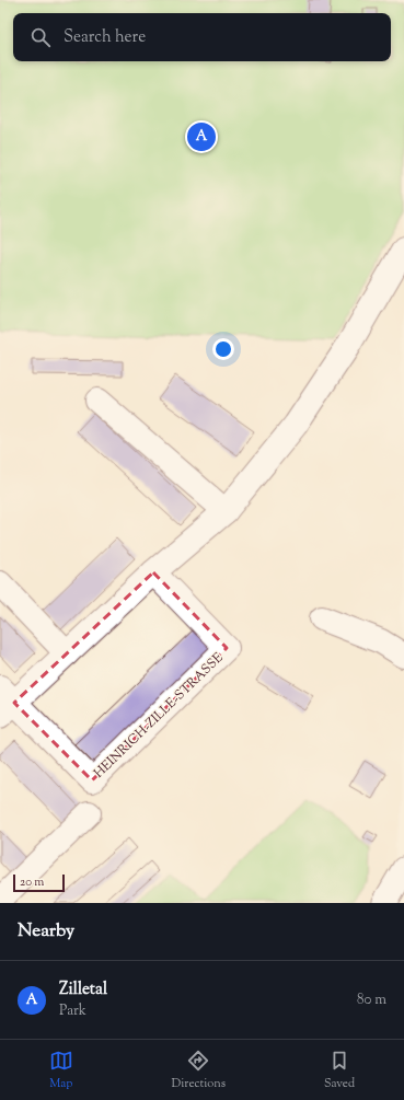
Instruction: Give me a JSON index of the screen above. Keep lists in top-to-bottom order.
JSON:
{
  "streets": {
    "street": ["HEINRICH-ZILLE-STRASSE"]
  },
  "scale_bar": "20 m",
  "page": {
    "search": "Search here",
    "pins": "A",
    "scale": "20 m",
    "heading": "Nearby",
    "list": [
      {
        "mark": "A",
        "name": "Zilletal",
        "note": "Park",
        "value": "80 m"
      }
    ],
    "nav": ["Map", "Directions", "Saved"]
  }
}
